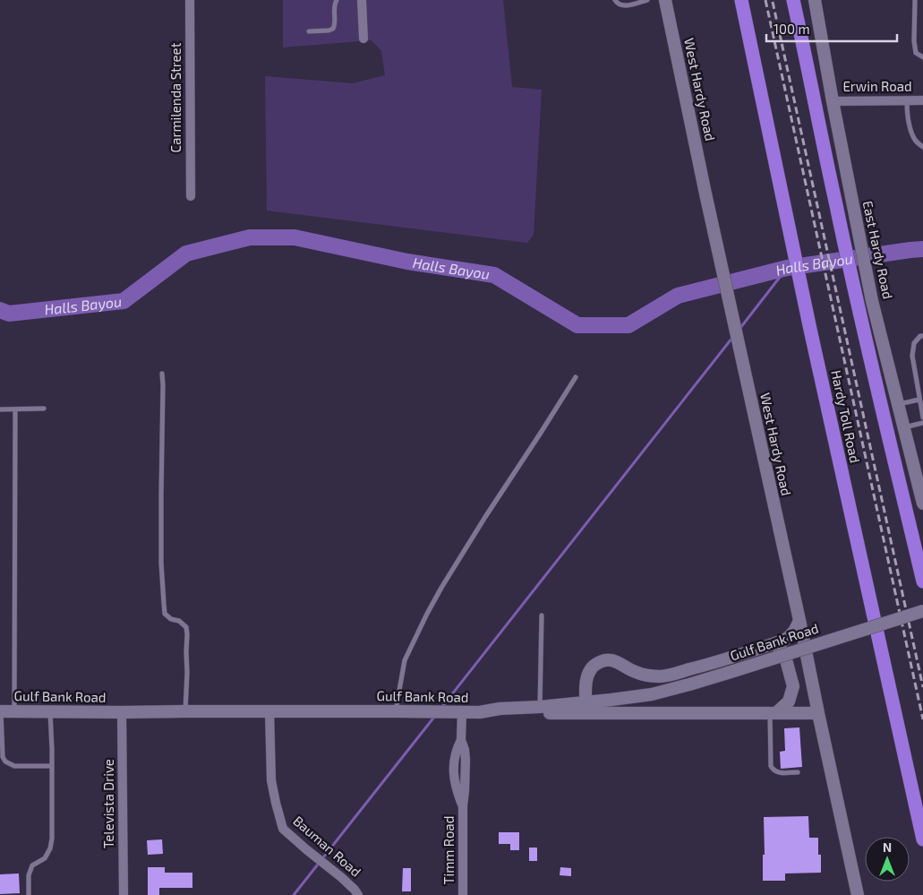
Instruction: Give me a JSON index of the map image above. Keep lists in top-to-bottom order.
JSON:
{
  "streets": {
    "highway": ["Hardy Toll Road"],
    "main road": ["West Hardy Road", "East Hardy Road", "Gulf Bank Road"],
    "street": [
      "Erwin Road",
      "Carmilenda Street",
      "Televista Drive",
      "Bauman Road",
      "Timm Road"
    ]
  },
  "crossings": [
    ["Erwin Road", "East Hardy Road"],
    ["Gulf Bank Road", "Televista Drive"],
    ["Gulf Bank Road", "Bauman Road"],
    ["Gulf Bank Road", "Timm Road"]
  ],
  "water": ["Halls Bayou"],
  "scale_bar": "100 m",
  "north": "top"
}
